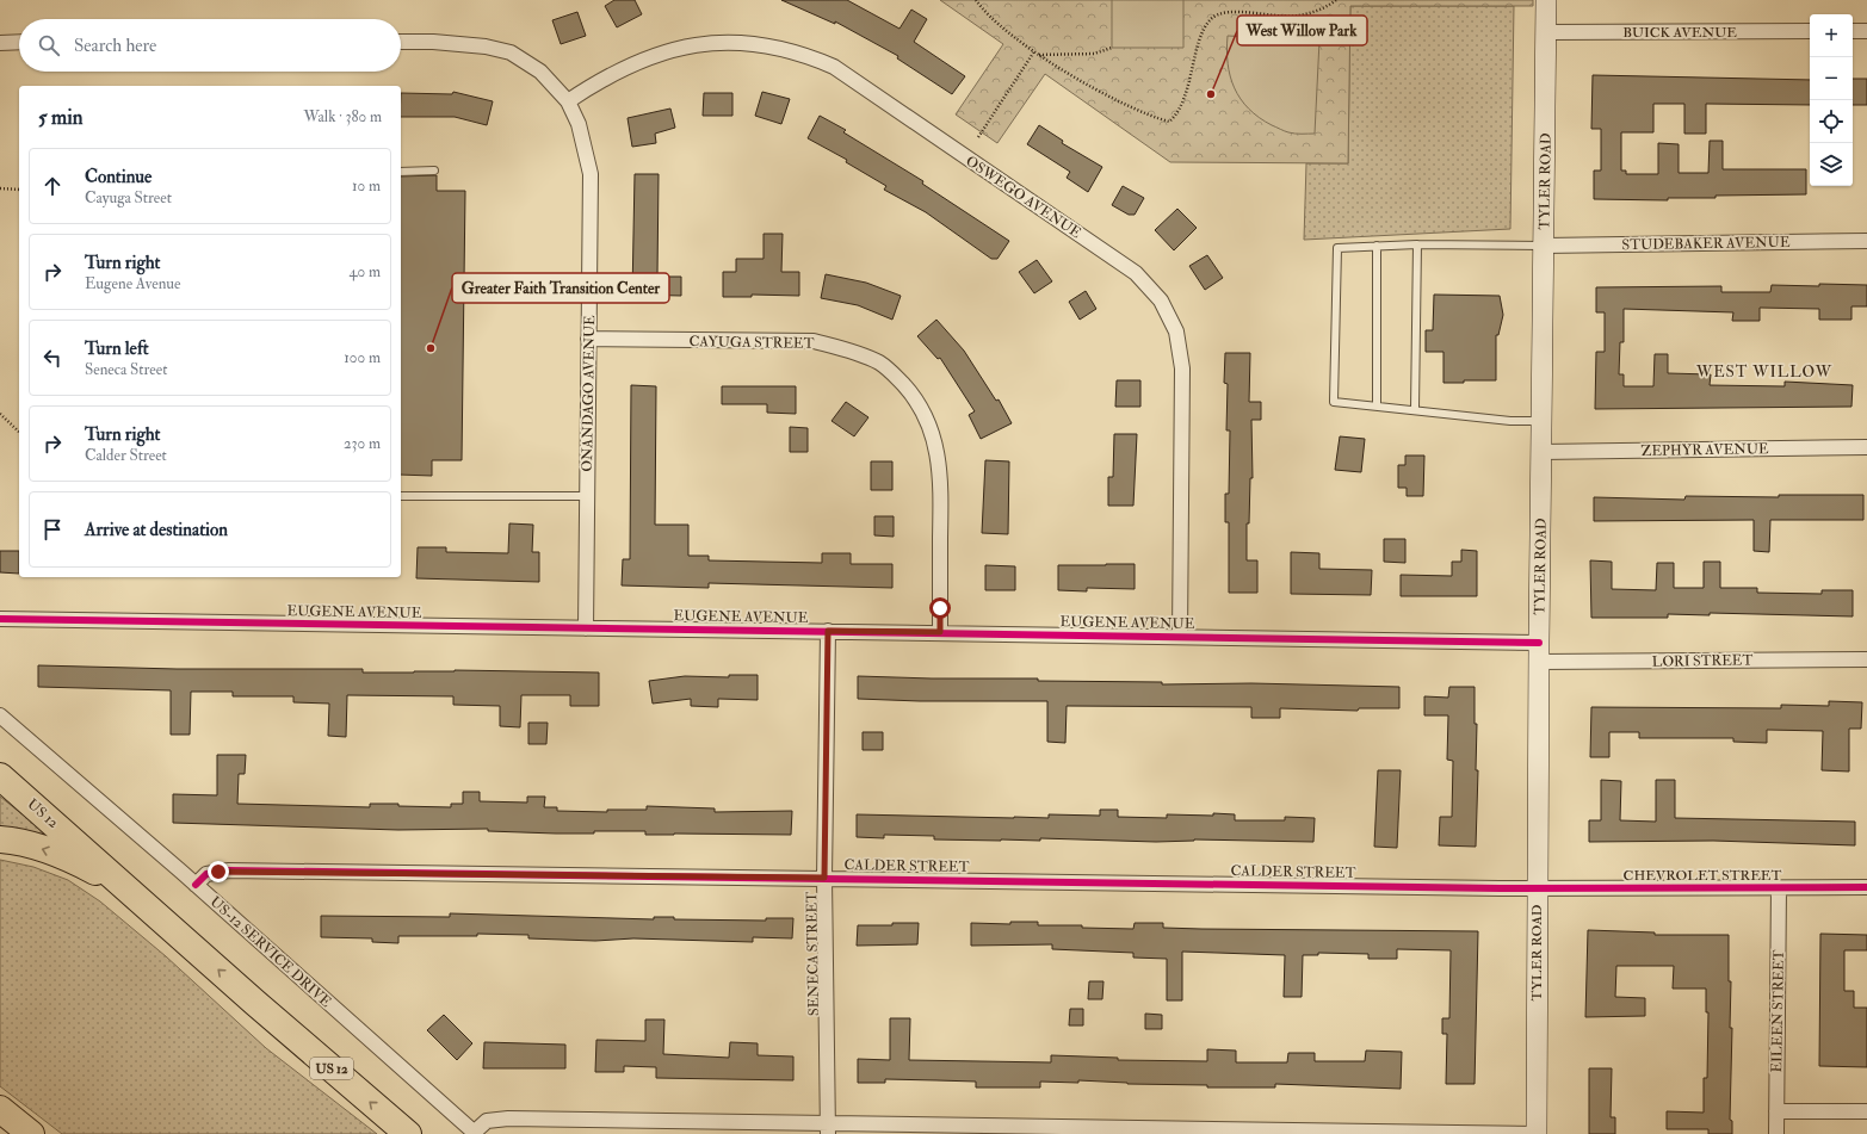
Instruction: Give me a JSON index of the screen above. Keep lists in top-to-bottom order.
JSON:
{
  "streets": {
    "highway": ["US 12"],
    "street": [
      "BUICK AVENUE",
      "TYLER ROAD",
      "OSWEGO AVENUE",
      "STUDEBAKER AVENUE",
      "CAYUGA STREET",
      "ONANDAGO AVENUE",
      "ZEPHYR AVENUE",
      "EUGENE AVENUE",
      "LORI STREET",
      "CALDER STREET",
      "CHEVROLET STREET",
      "US-12 SERVICE DRIVE",
      "SENECA STREET",
      "EILEEN STREET"
    ]
  },
  "crossings": [
    ["BUICK AVENUE", "TYLER ROAD"],
    ["TYLER ROAD", "STUDEBAKER AVENUE"],
    ["TYLER ROAD", "ZEPHYR AVENUE"],
    ["TYLER ROAD", "EUGENE AVENUE"],
    ["TYLER ROAD", "LORI STREET"],
    ["TYLER ROAD", "CALDER STREET"],
    ["TYLER ROAD", "CHEVROLET STREET"],
    ["OSWEGO AVENUE", "ONANDAGO AVENUE"],
    ["OSWEGO AVENUE", "EUGENE AVENUE"],
    ["CAYUGA STREET", "ONANDAGO AVENUE"],
    ["CAYUGA STREET", "EUGENE AVENUE"],
    ["ONANDAGO AVENUE", "EUGENE AVENUE"],
    ["EUGENE AVENUE", "LORI STREET"],
    ["EUGENE AVENUE", "SENECA STREET"],
    ["CALDER STREET", "CHEVROLET STREET"],
    ["CALDER STREET", "US-12 SERVICE DRIVE"],
    ["CALDER STREET", "SENECA STREET"],
    ["CHEVROLET STREET", "EILEEN STREET"]
  ],
  "one_way": ["US 12"],
  "districts": ["WEST WILLOW"],
  "places": ["West Willow Park", "Greater Faith Transition Center"],
  "page": {
    "map_buttons": ["+", "−"],
    "search": "Search here",
    "heading": ["5 min", "Walk · 380 m"],
    "list": [
      ["Continue", "Cayuga Street", "10 m"],
      ["Turn right", "Eugene Avenue", "40 m"],
      ["Turn left", "Seneca Street", "100 m"],
      ["Turn right", "Calder Street", "230 m"],
      "Arrive at destination"
    ]
  }
}
